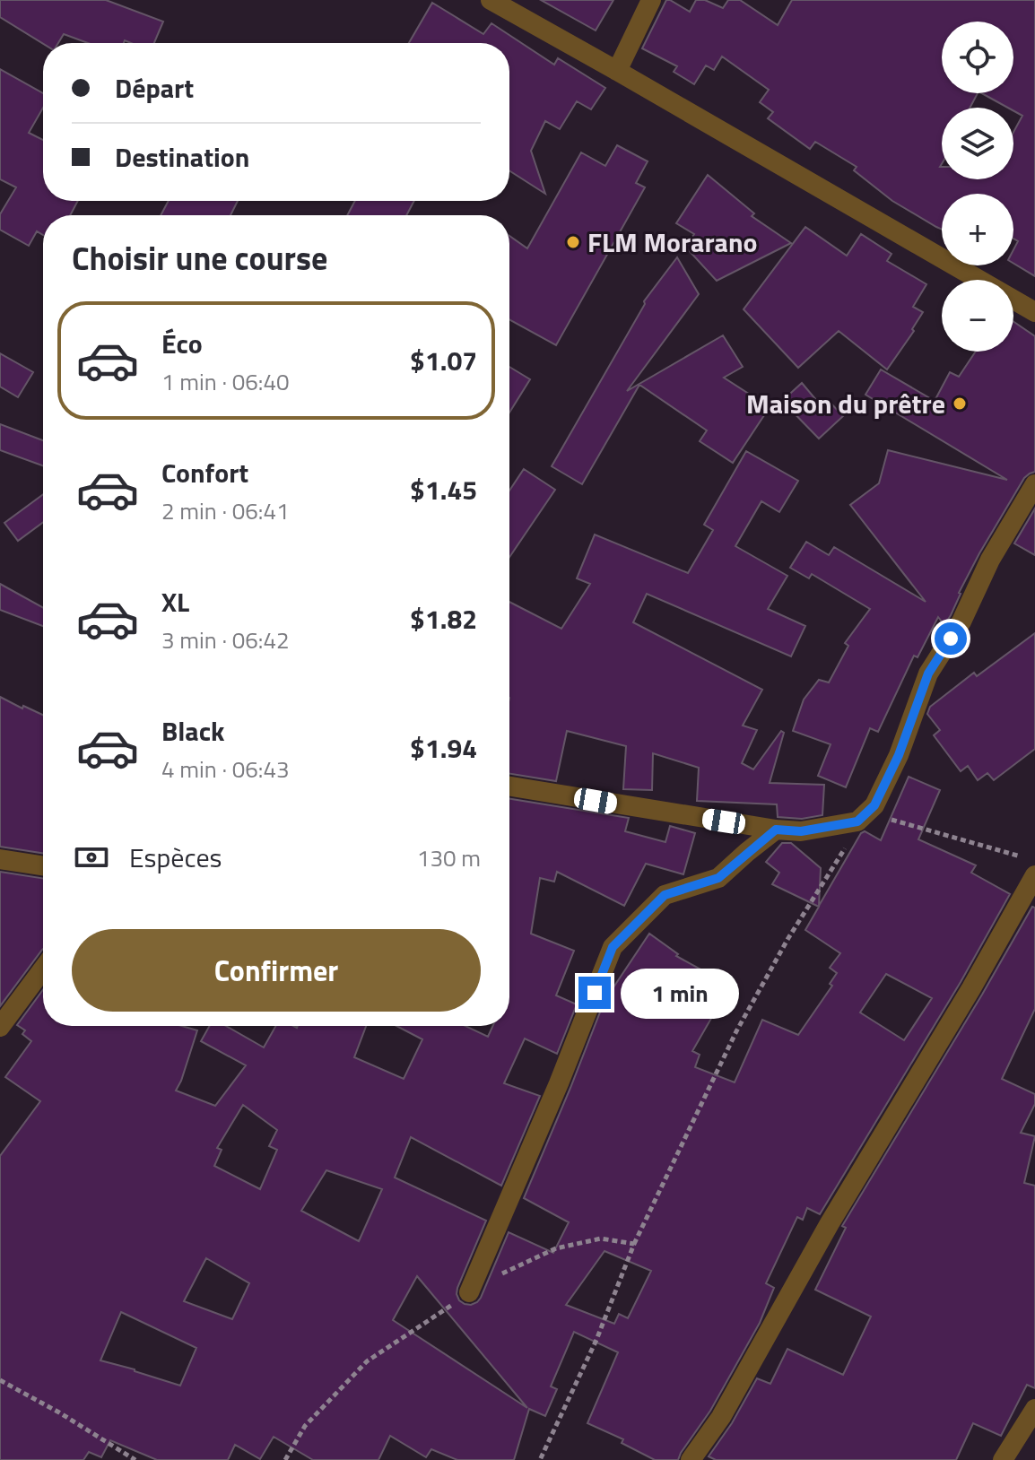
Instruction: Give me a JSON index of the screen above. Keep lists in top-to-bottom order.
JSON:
{
  "places": ["FLM Morarano", "Maison du prêtre"],
  "page": {
    "map_buttons": ["+", "−"],
    "banner": ["Départ", "Destination"],
    "heading": "Choisir une course",
    "list": [
      {
        "name": "Éco",
        "note": "1 min · 06:40",
        "value": "$1.07"
      },
      {
        "name": "Confort",
        "note": "2 min · 06:41",
        "value": "$1.45"
      },
      {
        "name": "XL",
        "note": "3 min · 06:42",
        "value": "$1.82"
      },
      {
        "name": "Black",
        "note": "4 min · 06:43",
        "value": "$1.94"
      }
    ],
    "pay": ["Espèces", "130 m"],
    "buttons": "Confirmer",
    "bubble": "1 min"
  }
}
